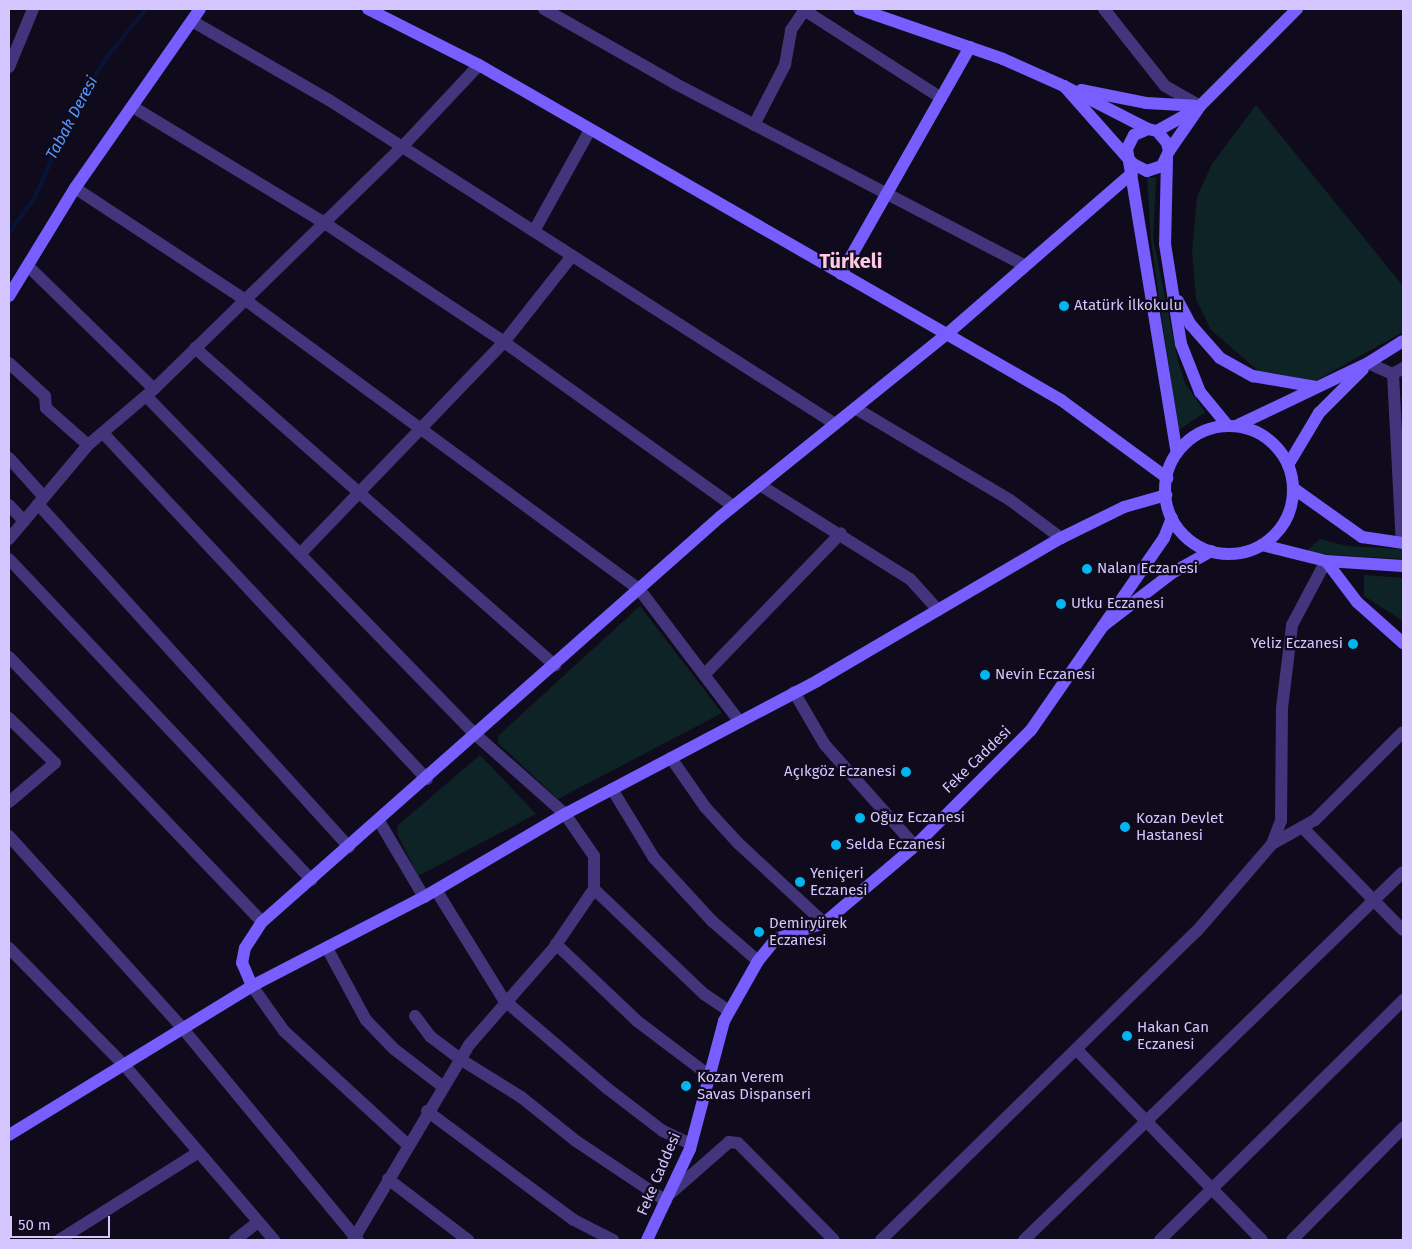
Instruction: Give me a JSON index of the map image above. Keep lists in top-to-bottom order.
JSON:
{
  "streets": {
    "street": ["Feke Caddesi"]
  },
  "districts": ["Türkeli"],
  "water": ["Tabak Deresi"],
  "places": [
    "Atatürk İlkokulu",
    "Nalan Eczanesi",
    "Utku Eczanesi",
    "Yeliz Eczanesi",
    "Nevin Eczanesi",
    "Açıkgöz Eczanesi",
    "Oğuz Eczanesi",
    "Kozan Devlet Hastanesi",
    "Selda Eczanesi",
    "Yeniçeri Eczanesi",
    "Demiryürek Eczanesi",
    "Hakan Can Eczanesi",
    "Kozan Verem Savas Dispanseri"
  ],
  "scale_bar": "50 m"
}
